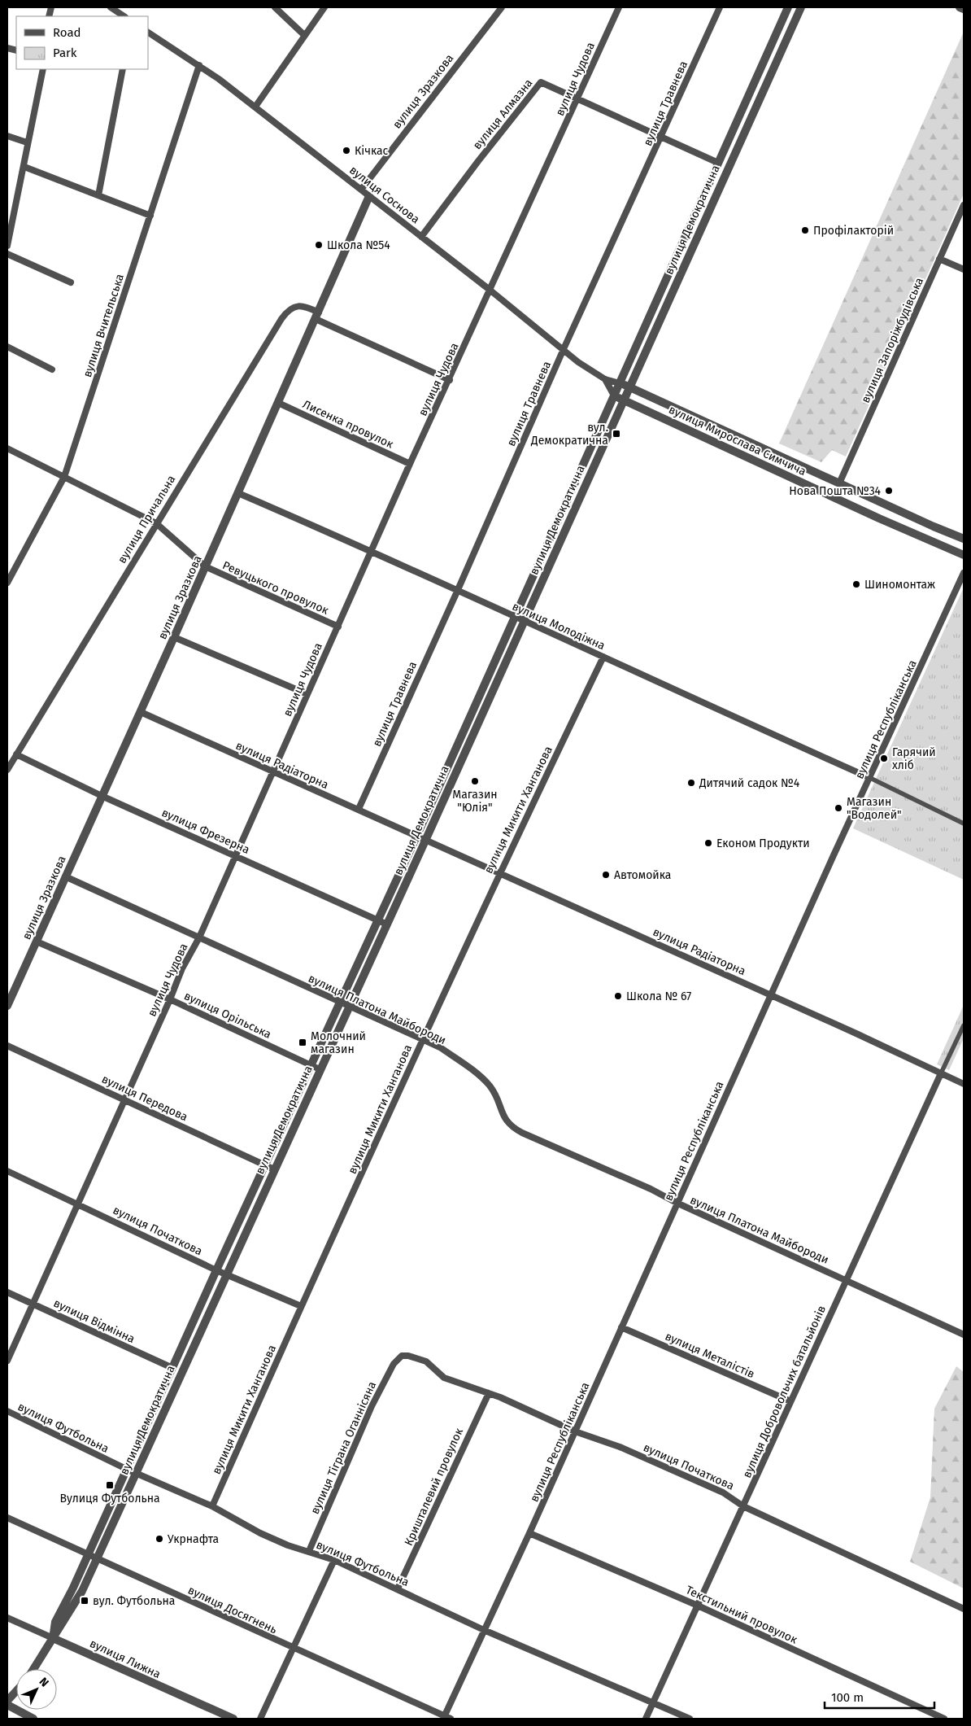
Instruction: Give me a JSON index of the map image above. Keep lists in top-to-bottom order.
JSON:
{
  "streets": {
    "street": [
      "вулиця Чудова",
      "вулиця Зразкова",
      "вулиця Травнева",
      "вулиця Алмазна",
      "вулиця Соснова",
      "вулиця Демократична",
      "вулиця Вчительська",
      "вулиця Запоріжбудівська",
      "Лисенка провулок",
      "вулиця Мирослава Симчича",
      "вулиця Причальна",
      "Ревуцького провулок",
      "вулиця Молодіжна",
      "вулиця Республіканська",
      "вулиця Радіаторна",
      "вулиця Микити Ханганова",
      "вулиця Фрезерна",
      "вулиця Платона Майбороди",
      "вулиця Орільська",
      "вулиця Передова",
      "вулиця Початкова",
      "вулиця Відмінна",
      "вулиця Металістів",
      "вулиця Добровольчих батальйонів",
      "вулиця Футбольна",
      "вулиця Тіграна Оганнісяна",
      "Кришталевий провулок",
      "вулиця Досягнень",
      "Текстильний провулок",
      "вулиця Лижна"
    ]
  },
  "crossings": [
    ["вулиця Чудова", "вулиця Алмазна"],
    ["вулиця Чудова", "вулиця Соснова"],
    ["вулиця Чудова", "Лисенка провулок"],
    ["вулиця Чудова", "вулиця Причальна"],
    ["вулиця Чудова", "Ревуцького провулок"],
    ["вулиця Чудова", "вулиця Молодіжна"],
    ["вулиця Чудова", "вулиця Радіаторна"],
    ["вулиця Чудова", "вулиця Фрезерна"],
    ["вулиця Чудова", "вулиця Платона Майбороди"],
    ["вулиця Чудова", "вулиця Орільська"],
    ["вулиця Чудова", "вулиця Передова"],
    ["вулиця Чудова", "вулиця Початкова"],
    ["вулиця Чудова", "вулиця Відмінна"],
    ["вулиця Зразкова", "вулиця Соснова"],
    ["вулиця Зразкова", "Лисенка провулок"],
    ["вулиця Зразкова", "вулиця Причальна"],
    ["вулиця Зразкова", "Ревуцького провулок"],
    ["вулиця Зразкова", "вулиця Молодіжна"],
    ["вулиця Зразкова", "вулиця Радіаторна"],
    ["вулиця Зразкова", "вулиця Фрезерна"],
    ["вулиця Зразкова", "вулиця Платона Майбороди"],
    ["вулиця Зразкова", "вулиця Орільська"],
    ["вулиця Травнева", "вулиця Алмазна"],
    ["вулиця Травнева", "вулиця Соснова"],
    ["вулиця Травнева", "вулиця Молодіжна"],
    ["вулиця Травнева", "вулиця Радіаторна"],
    ["вулиця Алмазна", "вулиця Соснова"],
    ["вулиця Алмазна", "вулиця Демократична"],
    ["вулиця Соснова", "вулиця Вчительська"],
    ["вулиця Демократична", "вулиця Мирослава Симчича"],
    ["вулиця Демократична", "вулиця Молодіжна"],
    ["вулиця Демократична", "вулиця Радіаторна"],
    ["вулиця Демократична", "вулиця Фрезерна"],
    ["вулиця Демократична", "вулиця Платона Майбороди"],
    ["вулиця Демократична", "вулиця Орільська"],
    ["вулиця Демократична", "вулиця Передова"],
    ["вулиця Демократична", "вулиця Початкова"],
    ["вулиця Демократична", "вулиця Відмінна"],
    ["вулиця Демократична", "вулиця Футбольна"],
    ["вулиця Демократична", "вулиця Досягнень"],
    ["вулиця Демократична", "вулиця Лижна"],
    ["вулиця Вчительська", "Ревуцького провулок"],
    ["вулиця Запоріжбудівська", "вулиця Мирослава Симчича"],
    ["вулиця Причальна", "Ревуцького провулок"],
    ["вулиця Причальна", "вулиця Фрезерна"],
    ["вулиця Молодіжна", "вулиця Республіканська"],
    ["вулиця Молодіжна", "вулиця Микити Ханганова"],
    ["вулиця Республіканська", "вулиця Радіаторна"],
    ["вулиця Республіканська", "вулиця Платона Майбороди"],
    ["вулиця Республіканська", "вулиця Початкова"],
    ["вулиця Республіканська", "вулиця Металістів"],
    ["вулиця Республіканська", "вулиця Футбольна"],
    ["вулиця Республіканська", "вулиця Досягнень"],
    ["вулиця Республіканська", "Текстильний провулок"],
    ["вулиця Радіаторна", "вулиця Микити Ханганова"],
    ["вулиця Радіаторна", "вулиця Добровольчих батальйонів"],
    ["вулиця Микити Ханганова", "вулиця Платона Майбороди"],
    ["вулиця Микити Ханганова", "вулиця Початкова"],
    ["вулиця Микити Ханганова", "вулиця Футбольна"],
    ["вулиця Платона Майбороди", "вулиця Добровольчих батальйонів"],
    ["вулиця Початкова", "вулиця Добровольчих батальйонів"],
    ["вулиця Початкова", "вулиця Тіграна Оганнісяна"],
    ["вулиця Початкова", "Кришталевий провулок"],
    ["вулиця Металістів", "вулиця Добровольчих батальйонів"],
    ["вулиця Добровольчих батальйонів", "вулиця Футбольна"],
    ["вулиця Добровольчих батальйонів", "Текстильний провулок"],
    ["вулиця Футбольна", "вулиця Тіграна Оганнісяна"],
    ["вулиця Футбольна", "Кришталевий провулок"]
  ],
  "places": {
    "other": [
      "Кічкас",
      "Профілакторій",
      "Школа №54",
      "Нова Пошта №34",
      "Шиномонтаж",
      "Гарячий хліб",
      "Магазин \"Юлія\"",
      "Дитячий садок №4",
      "Магазин \"Водолей\"",
      "Економ Продукти",
      "Автомойка",
      "Школа № 67",
      "Укрнафта"
    ],
    "transit": [
      "вул. Демократична",
      "Молочний магазин",
      "Вулиця Футбольна",
      "вул. Футбольна"
    ]
  },
  "legend": ["Road", "Park"],
  "scale_bar": "100 m",
  "north": "top right"
}
